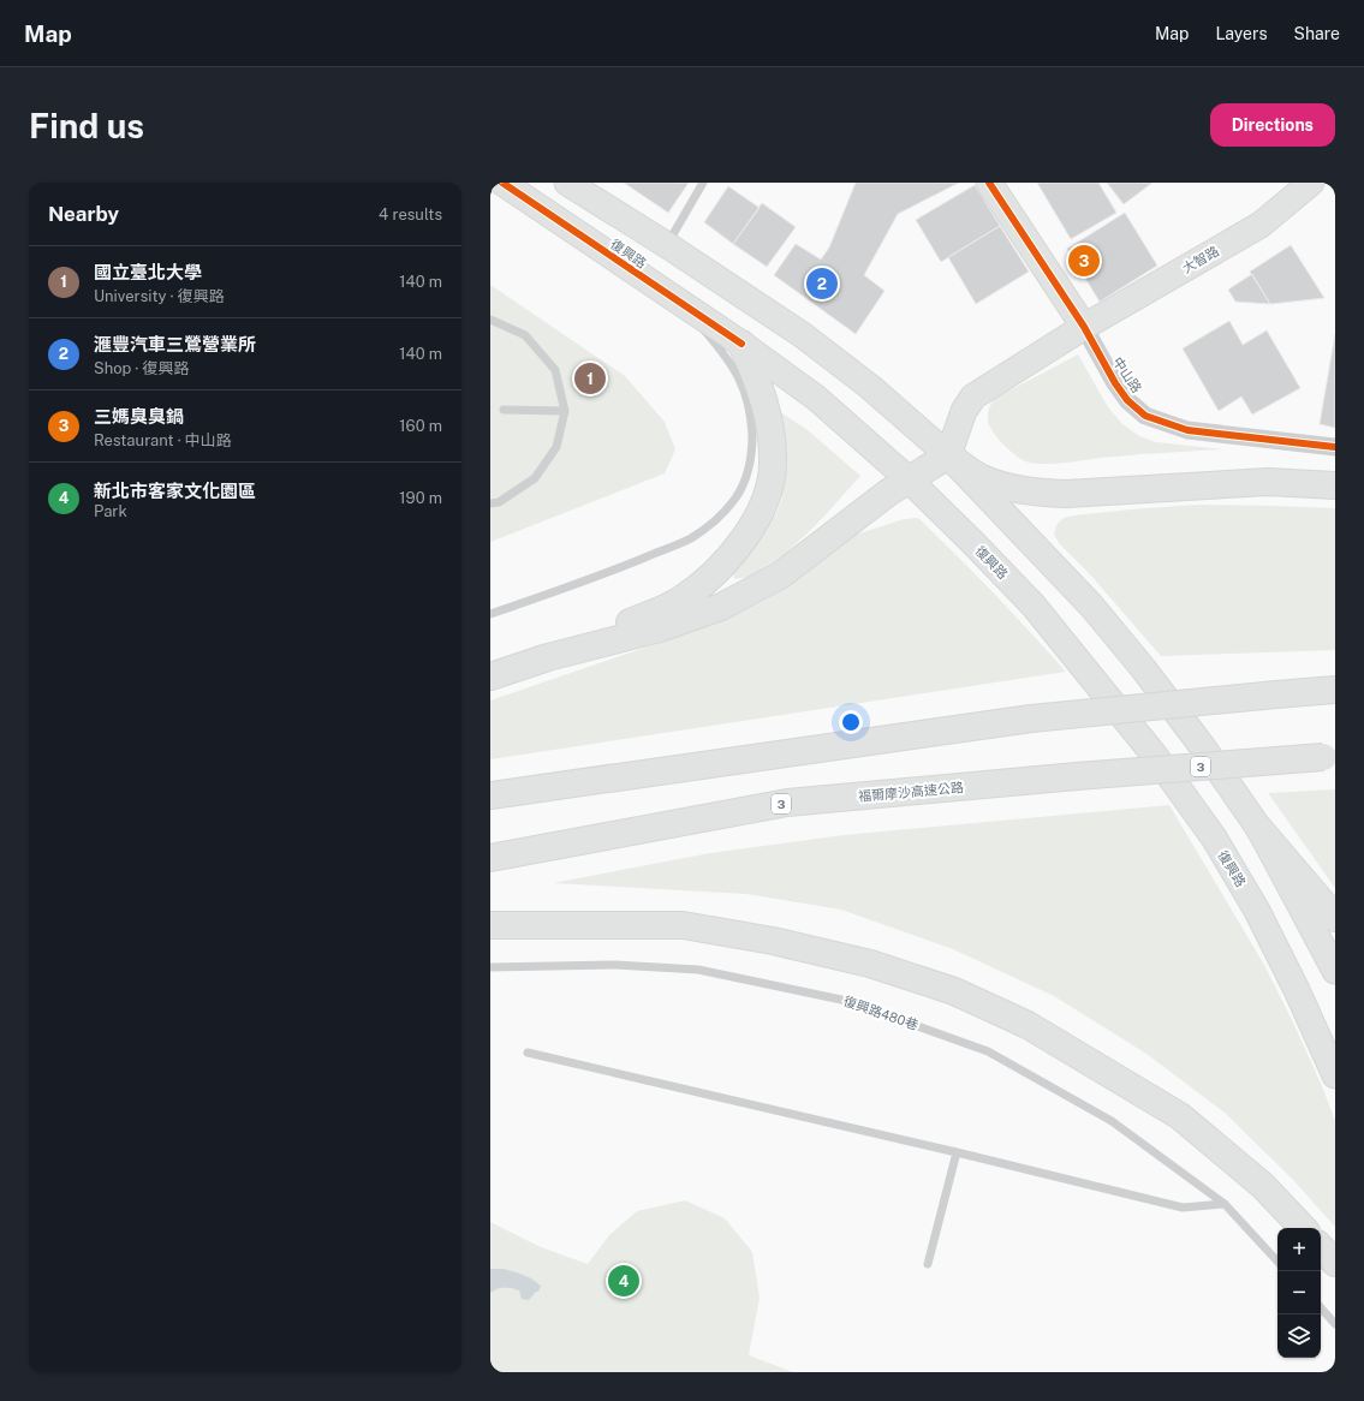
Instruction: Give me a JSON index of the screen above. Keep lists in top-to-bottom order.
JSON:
{
  "streets": {
    "highway": ["3", "福爾摩沙高速公路"],
    "main road": ["復興路", "大智路", "中山路"],
    "lane": ["復興路480巷"]
  },
  "crossings": [
    ["復興路", "大智路"],
    ["大智路", "中山路"]
  ],
  "page": {
    "header": "Map",
    "nav": ["Map", "Layers", "Share"],
    "buttons": "Directions",
    "title": "Find us",
    "heading": ["Nearby", "4 results"],
    "pins": [
      "3",
      "2",
      "1",
      "4"
    ],
    "list": [
      {
        "mark": "1",
        "name": "國立臺北大學",
        "note": "University · 復興路",
        "value": "140 m"
      },
      {
        "mark": "2",
        "name": "滙豐汽車三鶯營業所",
        "note": "Shop · 復興路",
        "value": "140 m"
      },
      {
        "mark": "3",
        "name": "三媽臭臭鍋",
        "note": "Restaurant · 中山路",
        "value": "160 m"
      },
      {
        "mark": "4",
        "name": "新北市客家文化園區",
        "note": "Park",
        "value": "190 m"
      }
    ],
    "map_buttons": ["+", "−"]
  }
}
